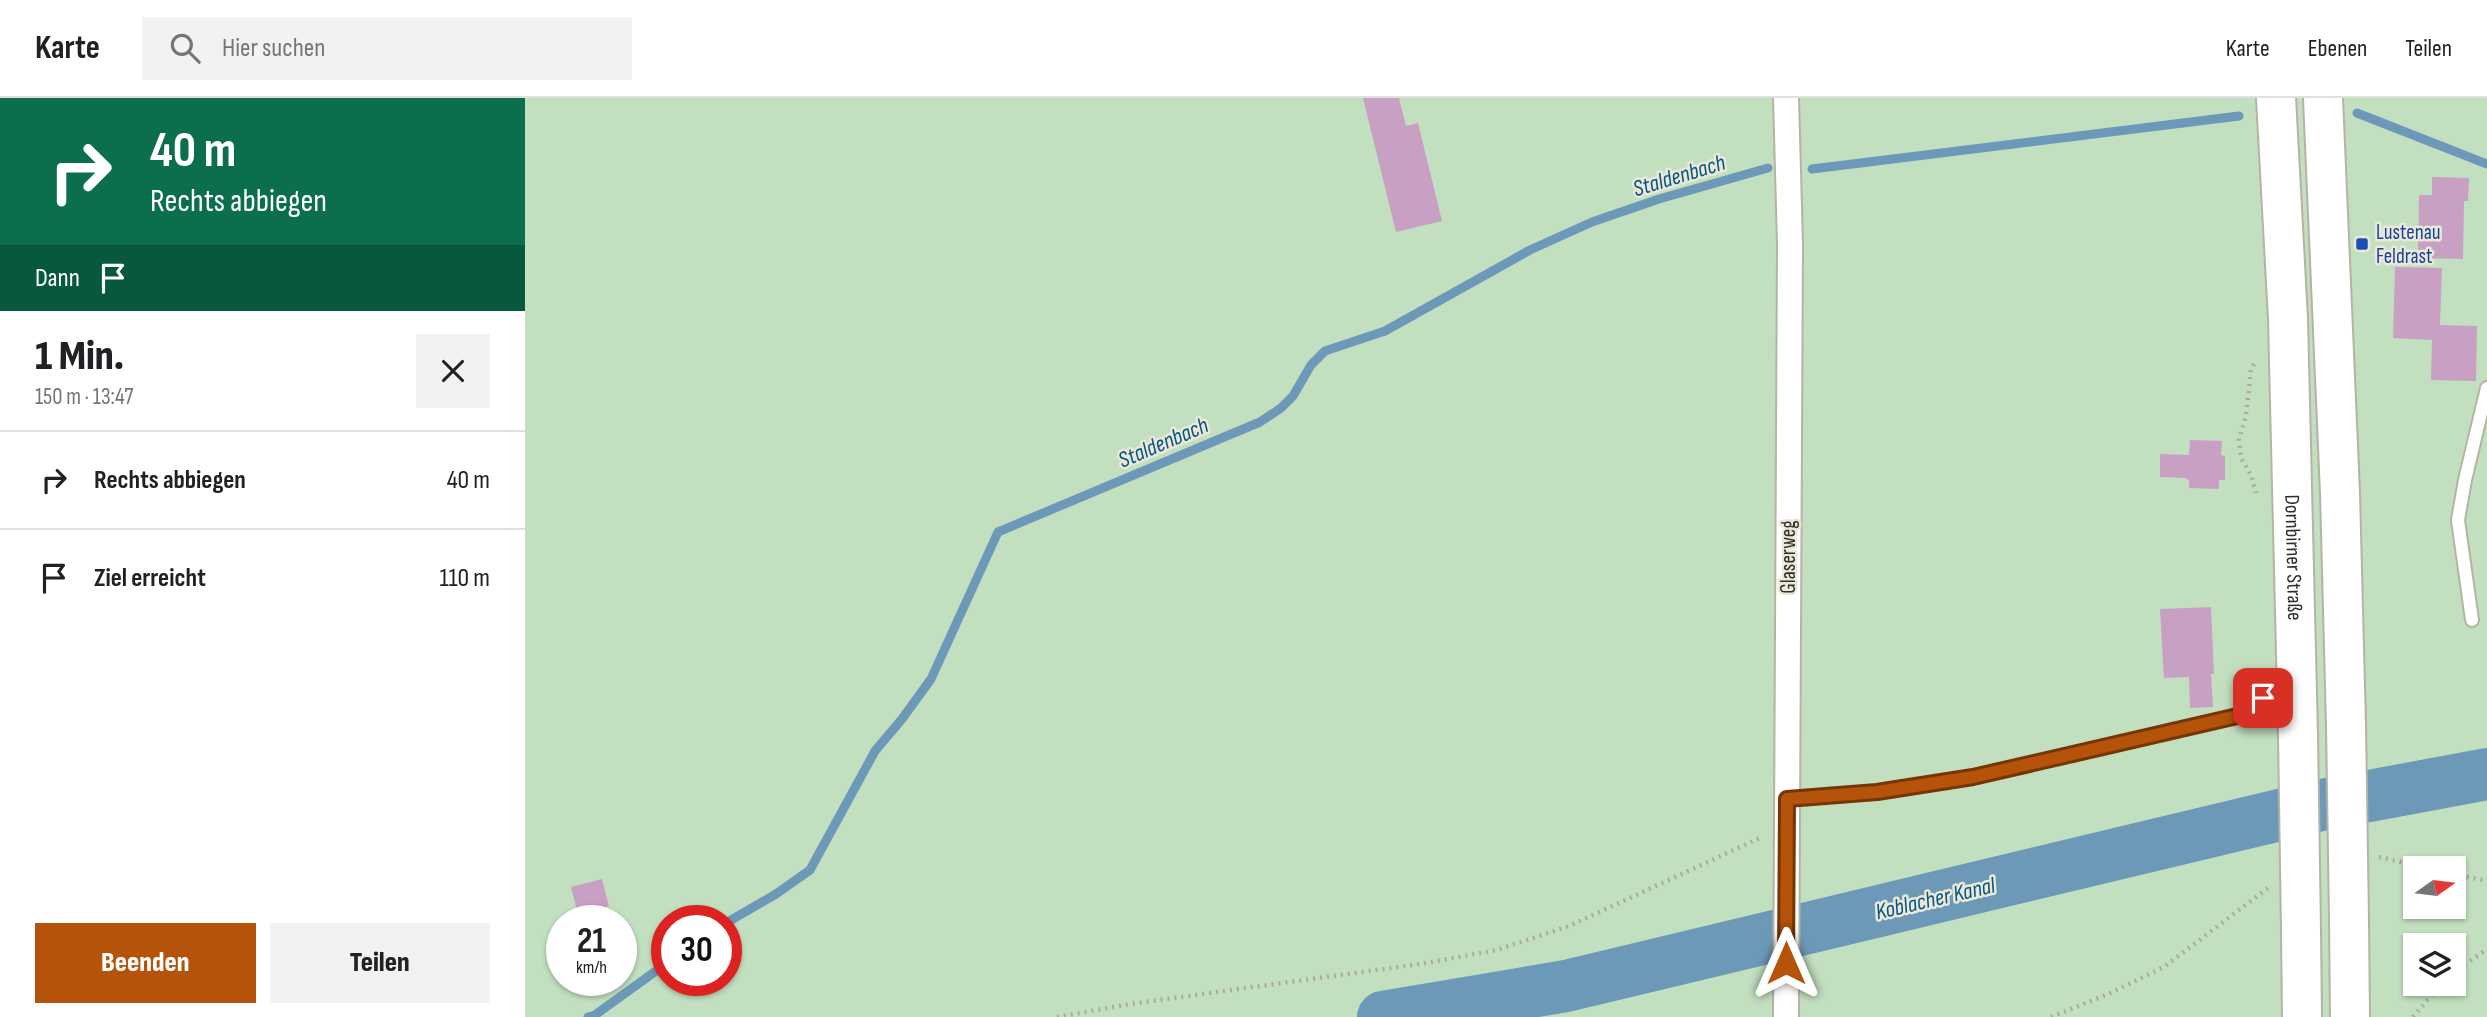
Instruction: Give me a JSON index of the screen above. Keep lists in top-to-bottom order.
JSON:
{
  "streets": {
    "main road": ["Dornbirner Straße"],
    "street": ["Glaserweg"]
  },
  "water": ["Staldenbach", "Koblacher Kanal"],
  "places": {
    "transit": ["Lustenau Feldrast"]
  },
  "north": "right",
  "page": {
    "header": "Karte",
    "search": "Hier suchen",
    "nav": ["Karte", "Ebenen", "Teilen"],
    "turn": ["40 m", "Rechts abbiegen"],
    "then": "Dann",
    "heading": ["1 Min.", "150 m · 13:47"],
    "list": [
      {
        "name": "Rechts abbiegen",
        "value": "40 m"
      },
      {
        "name": "Ziel erreicht",
        "value": "110 m"
      }
    ],
    "speed": "21 km/h",
    "limit": "30",
    "buttons": ["Beenden", "Teilen"]
  }
}
